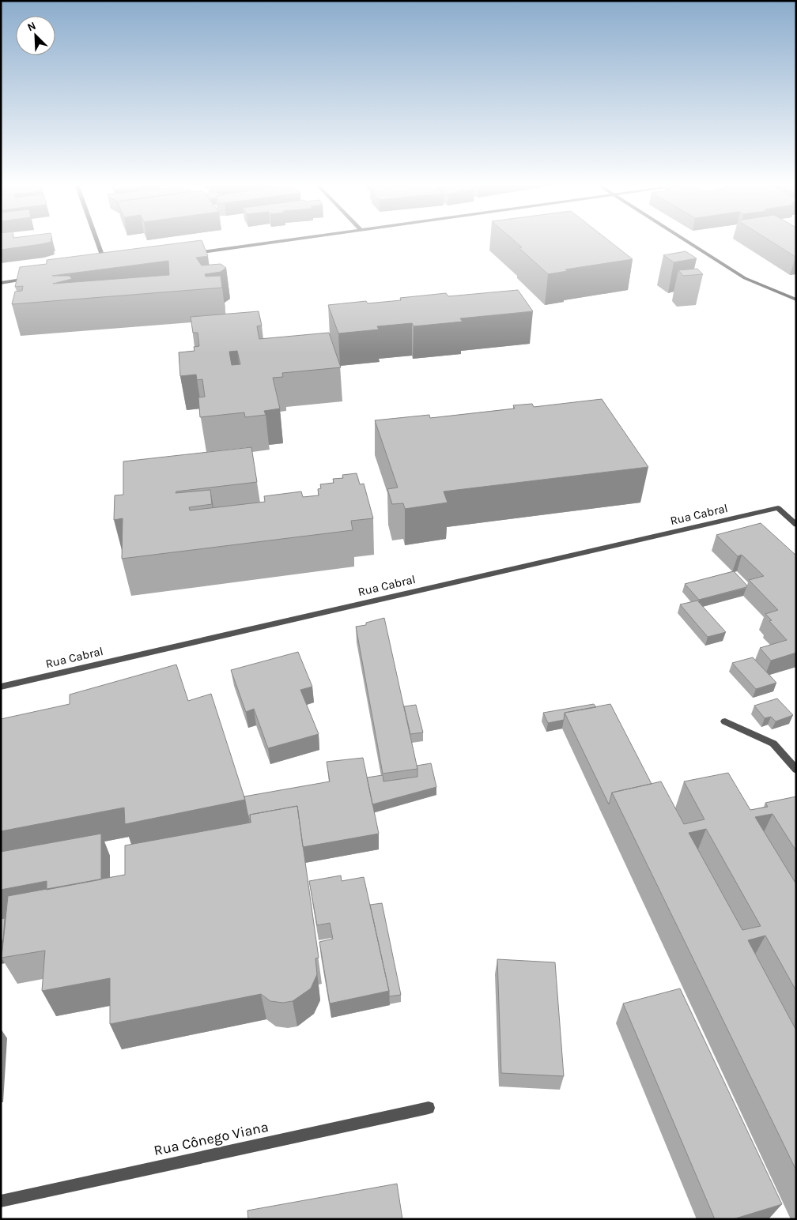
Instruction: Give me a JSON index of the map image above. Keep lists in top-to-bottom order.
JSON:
{
  "streets": {
    "street": ["Rua Cabral", "Rua Cônego Viana"]
  },
  "north": "top left"
}
